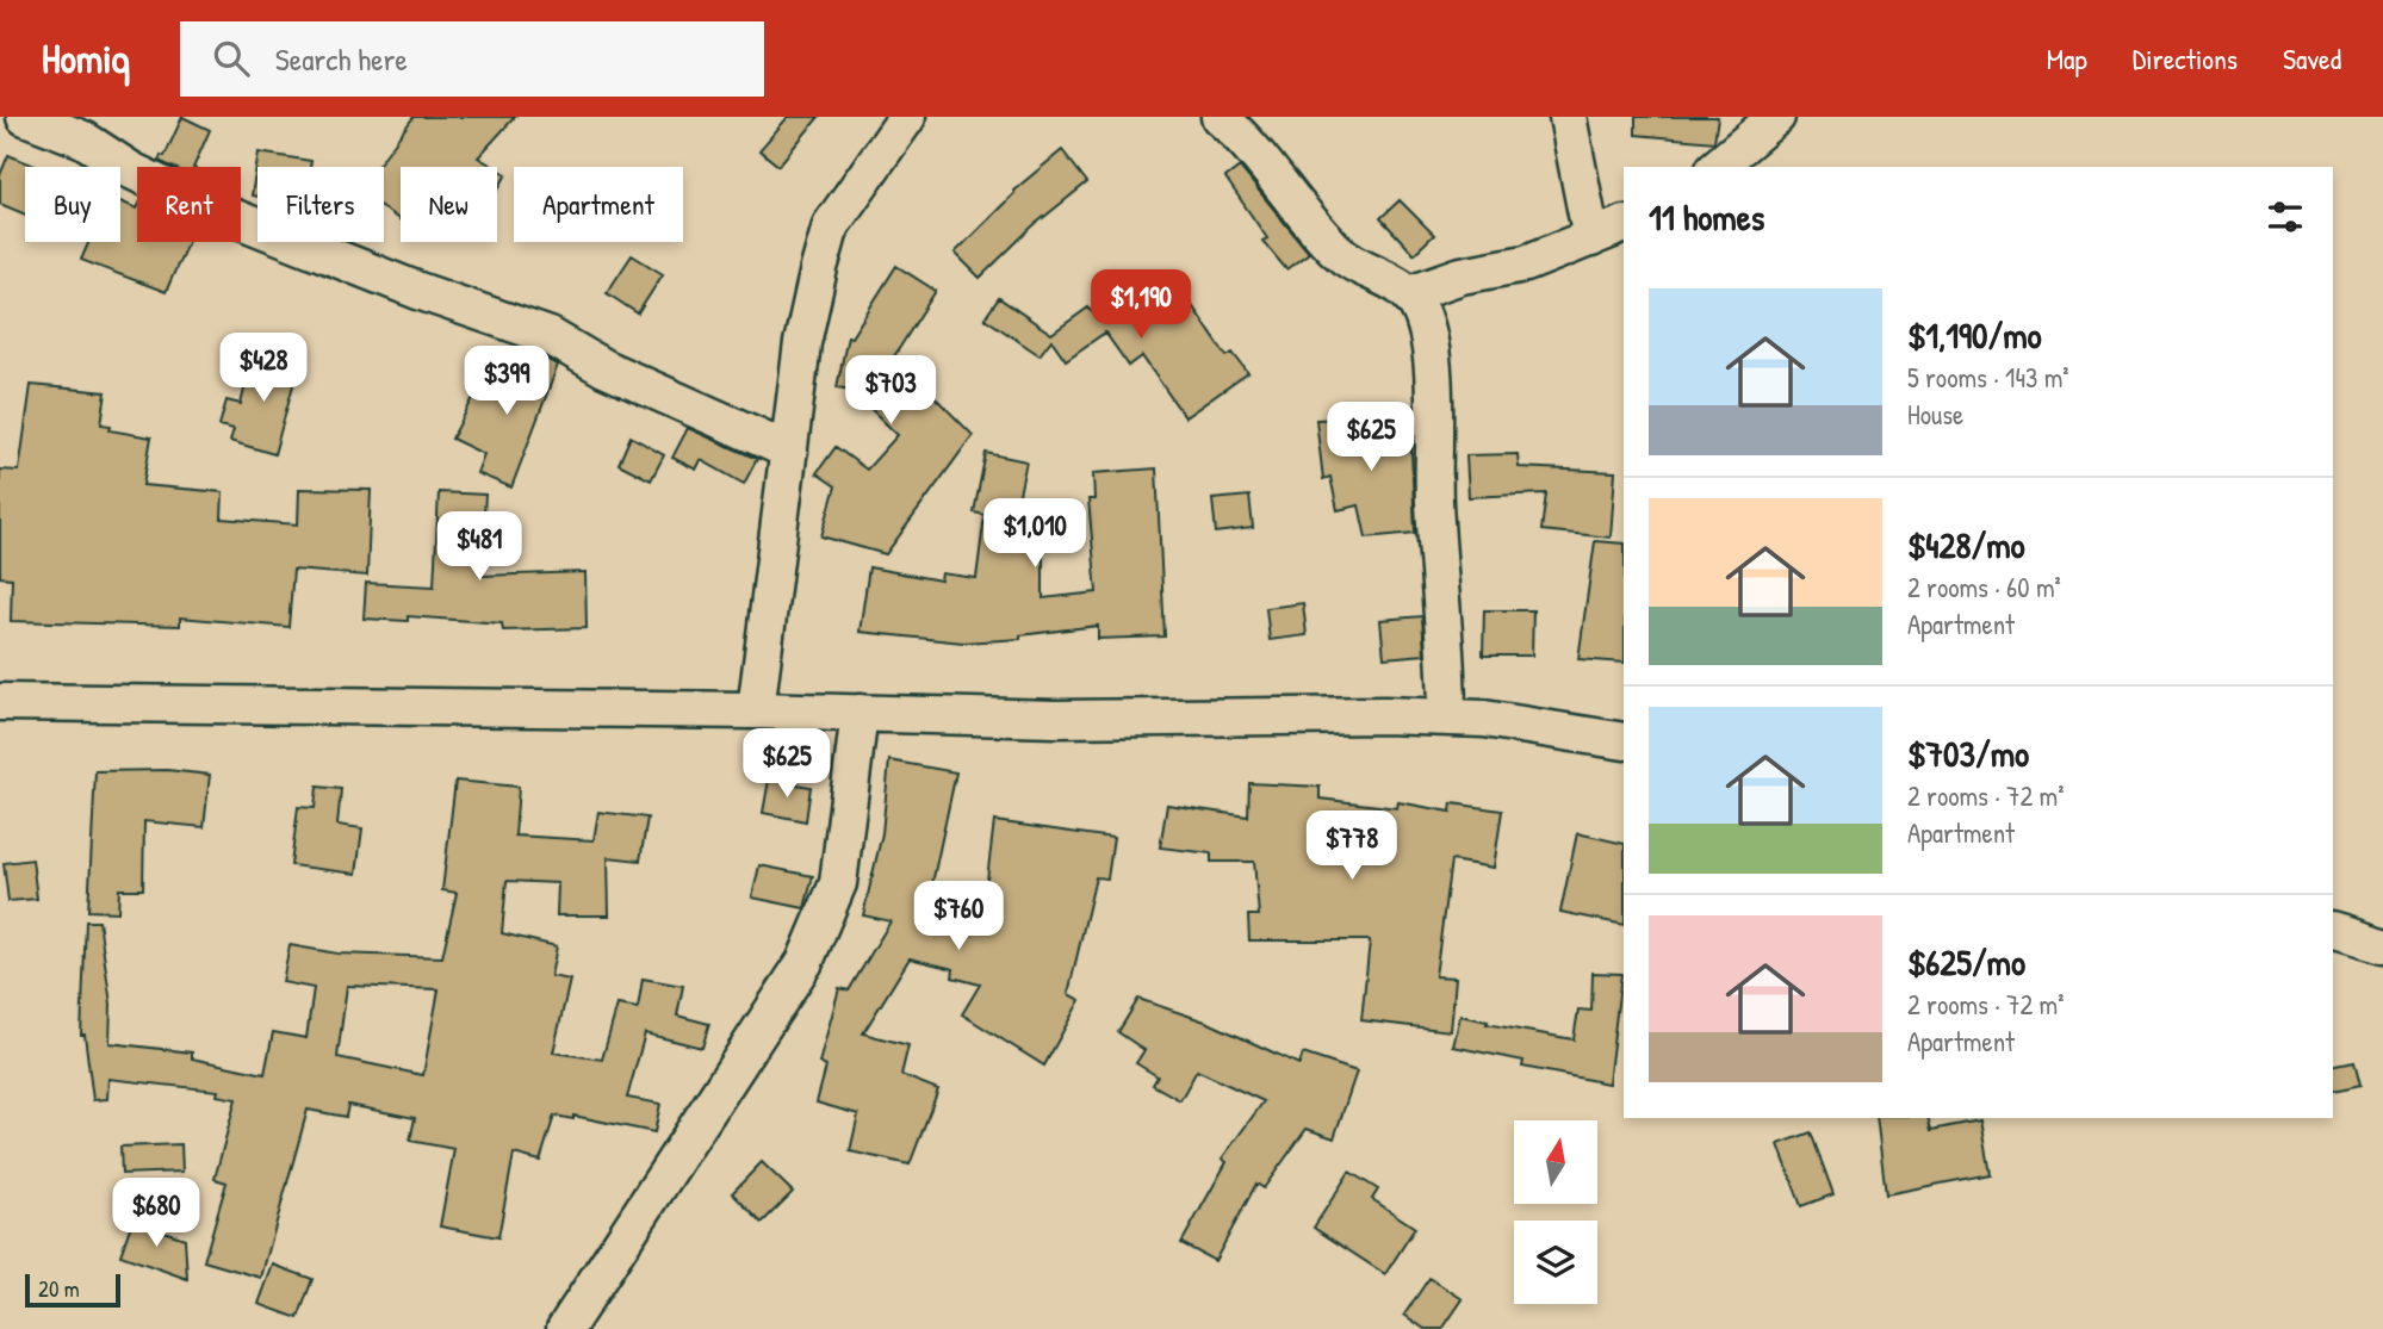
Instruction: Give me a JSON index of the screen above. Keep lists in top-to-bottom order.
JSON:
{
  "scale_bar": "20 m",
  "north": "top",
  "page": {
    "header": "Homiq",
    "search": "Search here",
    "nav": ["Map", "Directions", "Saved"],
    "chip": [
      "Buy",
      "Rent",
      "Filters",
      "New",
      "Apartment"
    ],
    "heading": "11 homes",
    "list": [
      {
        "name": "$1,190/mo",
        "note": "5 rooms · 143 m² · House"
      },
      {
        "name": "$428/mo",
        "note": "2 rooms · 60 m² · Apartment"
      },
      {
        "name": "$703/mo",
        "note": "2 rooms · 72 m² · Apartment"
      },
      {
        "name": "$625/mo",
        "note": "2 rooms · 72 m² · Apartment"
      }
    ],
    "price": [
      "$1,190",
      "$428",
      "$399",
      "$703",
      "$625",
      "$1,010",
      "$481",
      "$625",
      "$778",
      "$760",
      "$680"
    ],
    "scale": "20 m"
  }
}
